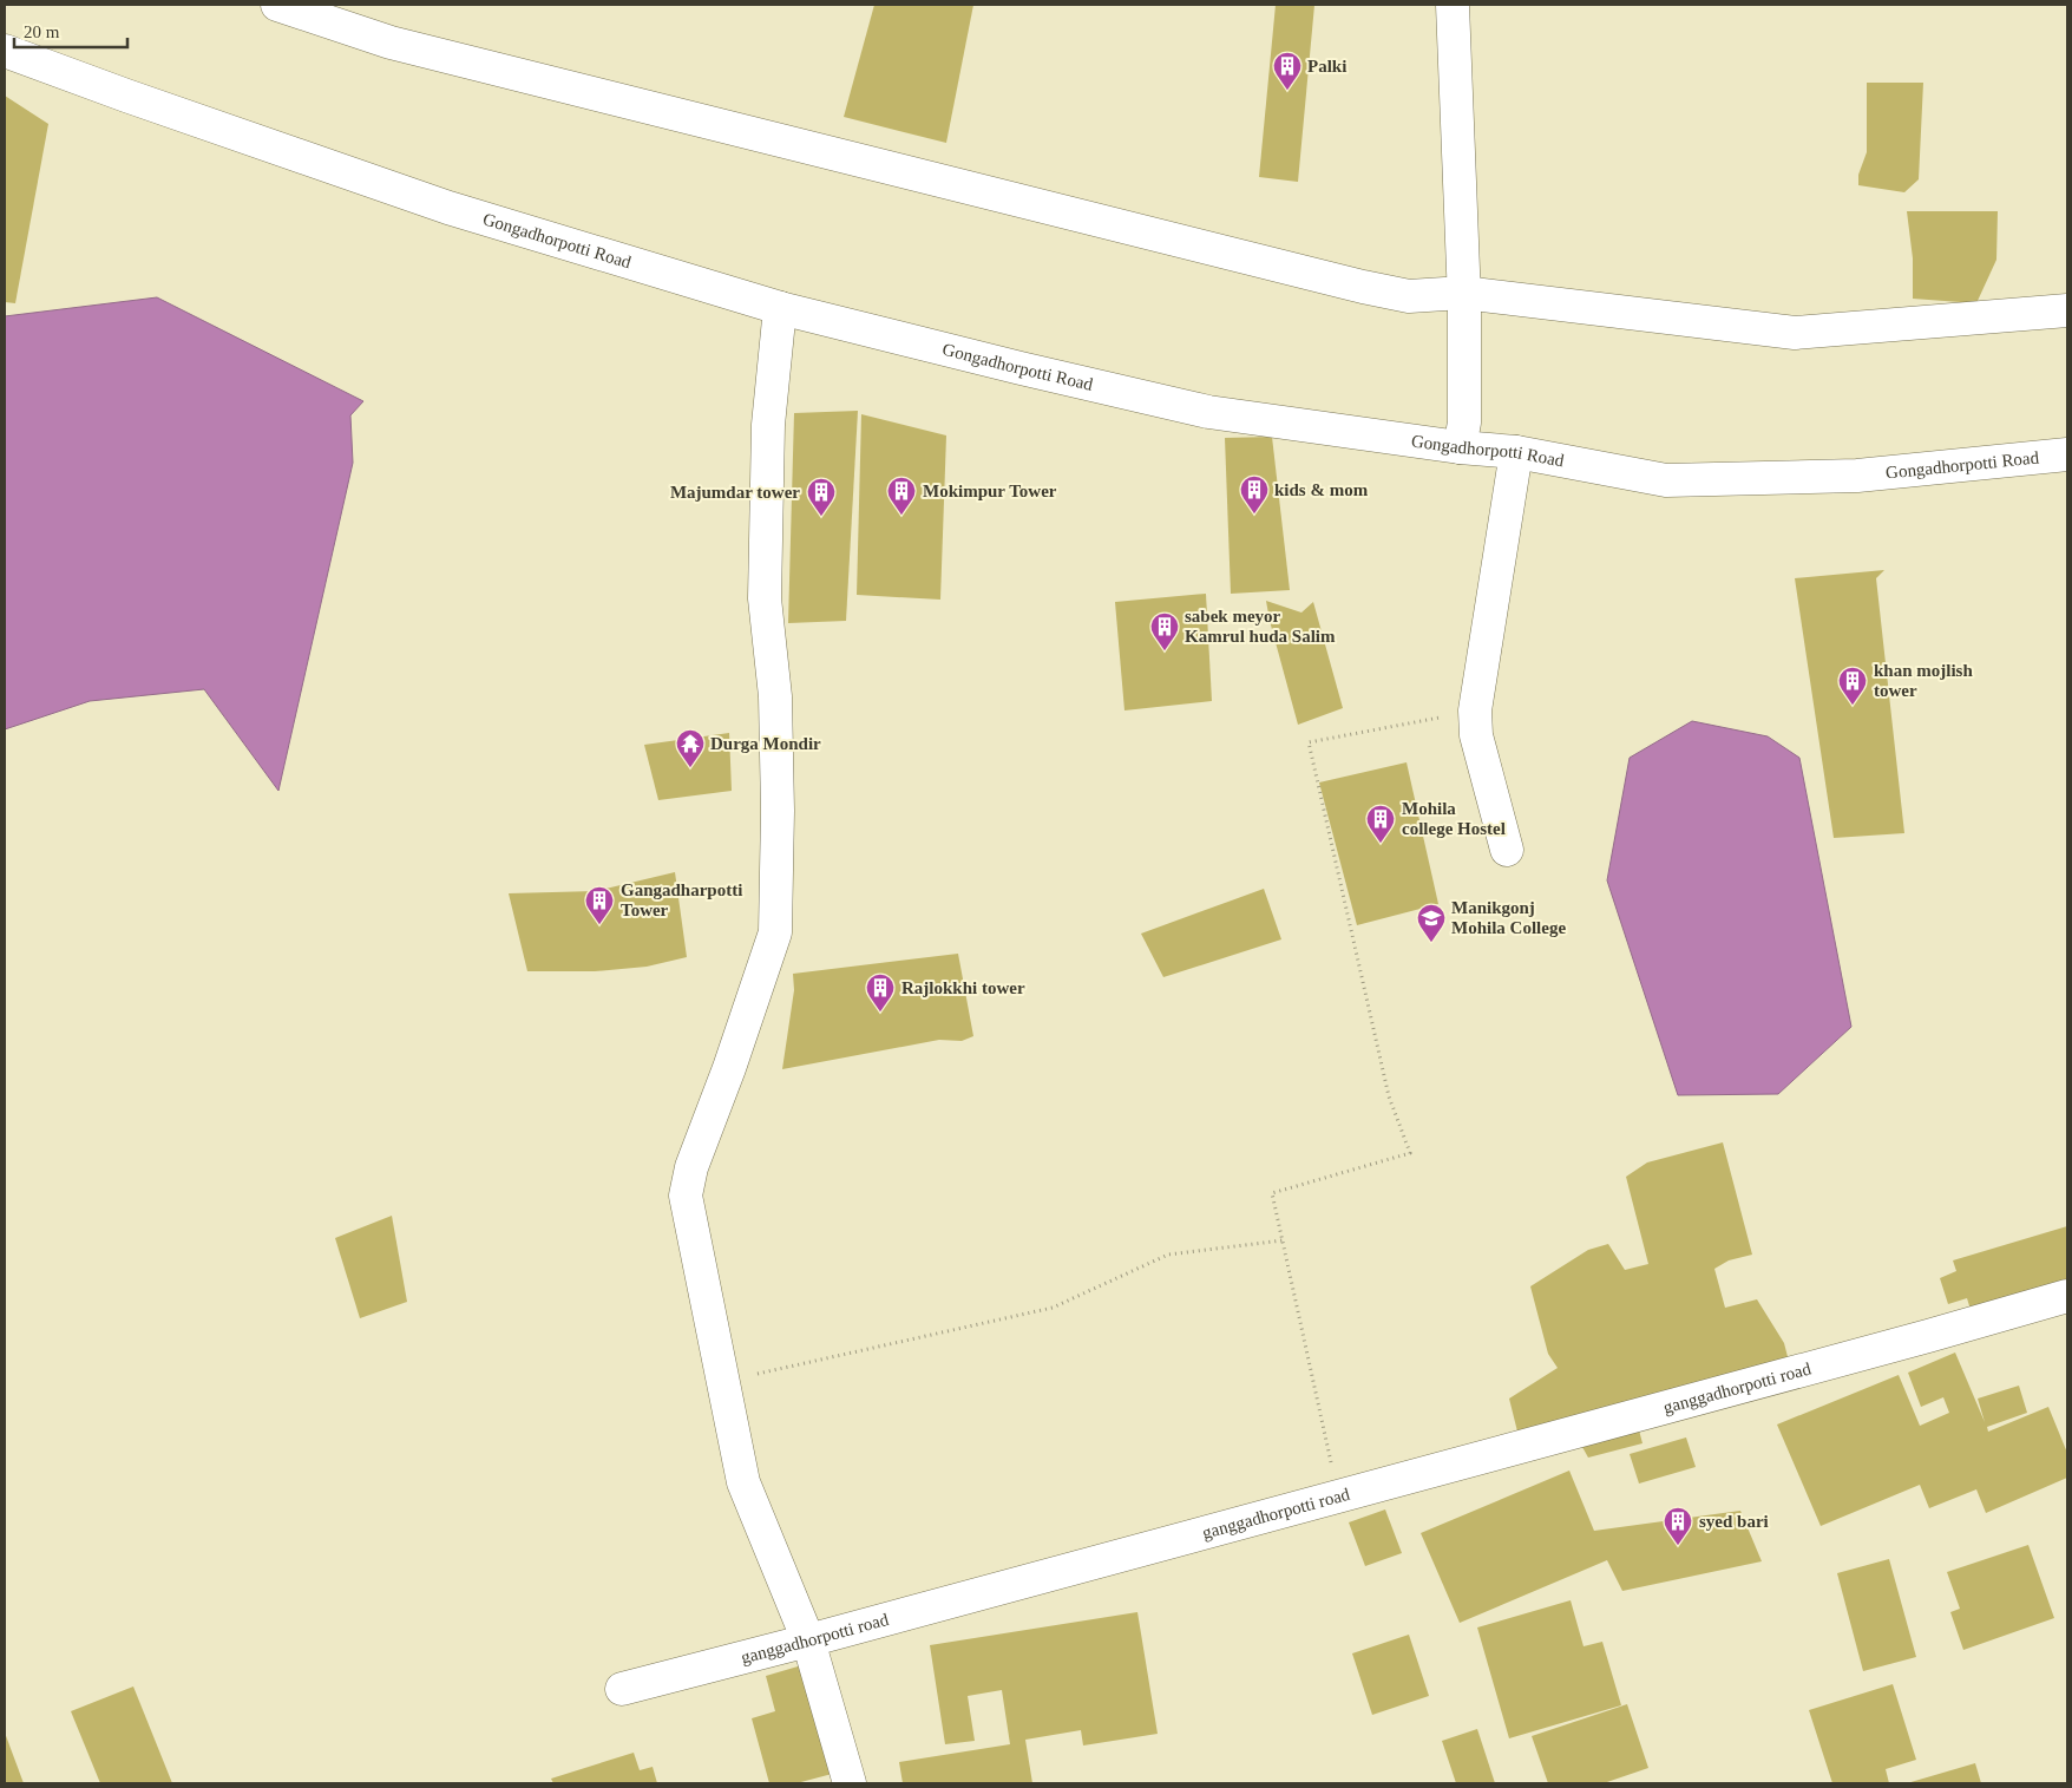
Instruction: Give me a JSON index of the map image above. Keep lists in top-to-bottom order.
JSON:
{
  "streets": {
    "street": ["Gongadhorpotti Road", "ganggadhorpotti road"]
  },
  "places": {
    "building": [
      "Palki",
      "kids & mom",
      "Mokimpur Tower",
      "Majumdar tower",
      "sabek meyor Kamrul huda Salim",
      "khan mojlish tower",
      "Mohila college Hostel",
      "Gangadharpotti Tower",
      "Rajlokkhi tower",
      "syed bari"
    ],
    "temple": ["Durga Mondir"],
    "school or university": ["Manikgonj Mohila College"]
  },
  "scale_bar": "20 m"
}
